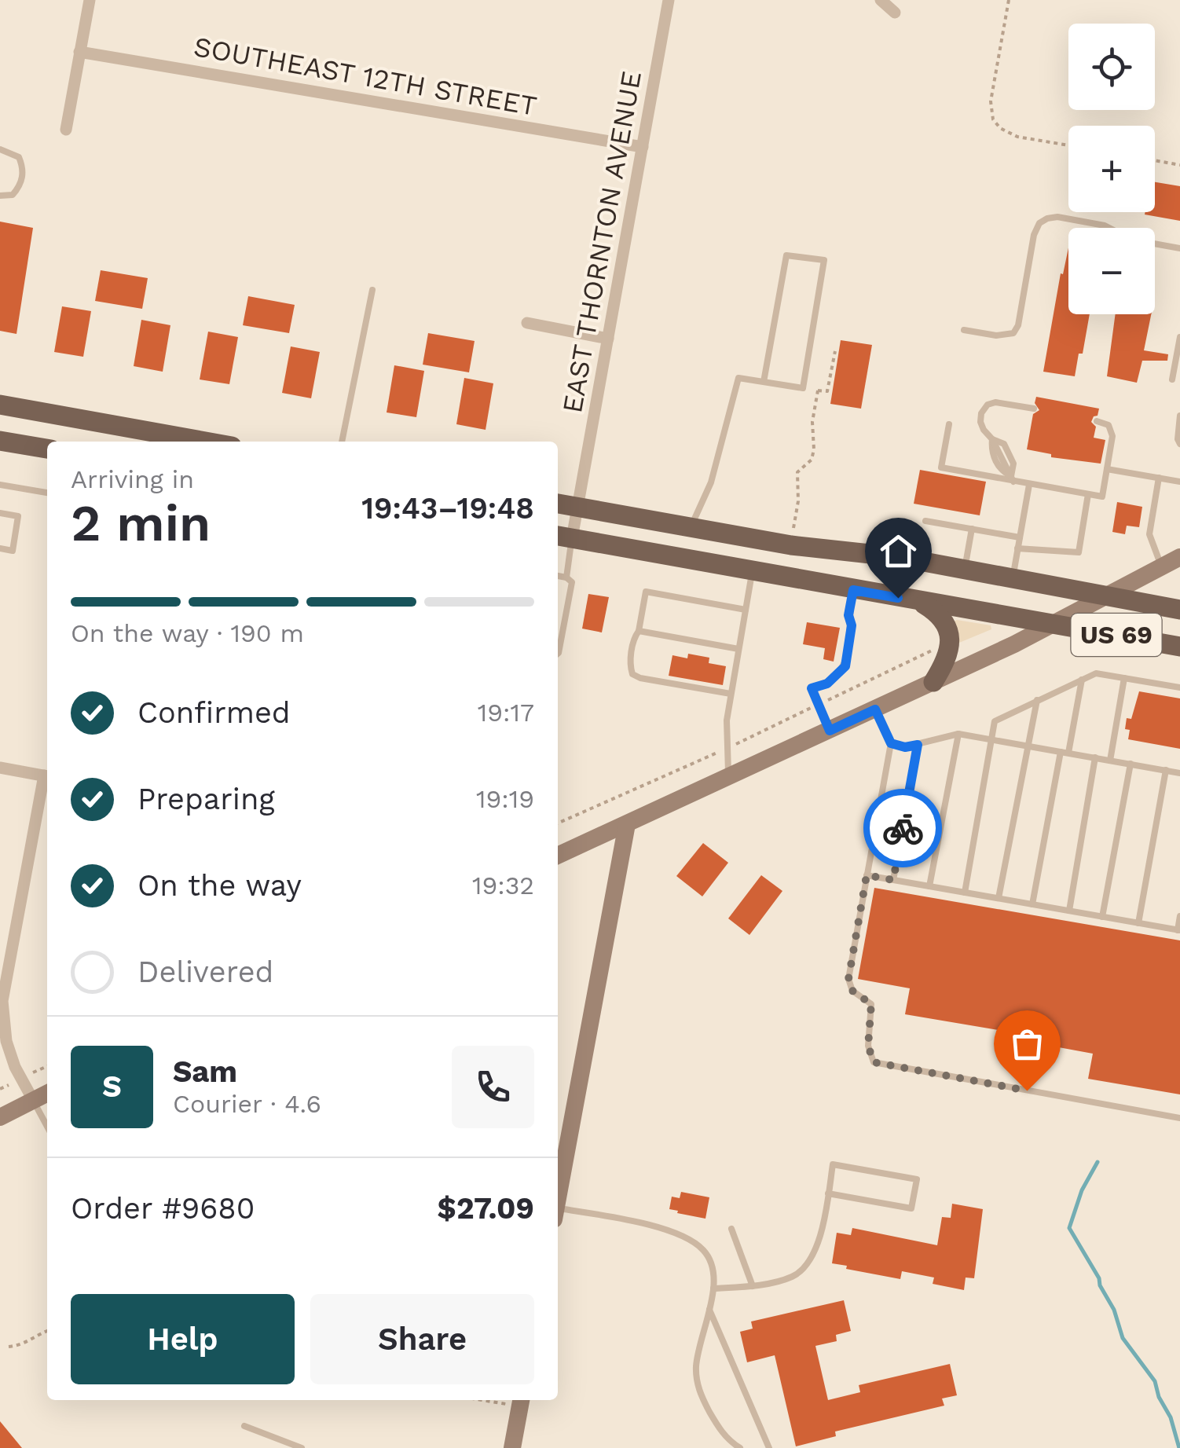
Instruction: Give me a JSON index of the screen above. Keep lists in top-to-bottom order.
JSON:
{
  "streets": {
    "main road": ["US 69"],
    "street": ["SOUTHEAST 12TH STREET", "EAST THORNTON AVENUE"]
  },
  "crossings": [
    ["SOUTHEAST 12TH STREET", "EAST THORNTON AVENUE"],
    ["EAST THORNTON AVENUE", "US 69"]
  ],
  "page": {
    "map_buttons": ["+", "−"],
    "heading": ["2 min", "Arriving in", "19:43–19:48"],
    "panel": [
      "Sam",
      "Courier · 4.6",
      "Order #9680",
      "$27.09"
    ],
    "bar": "On the way · 190 m",
    "list": [
      ["Confirmed", "19:17"],
      ["Preparing", "19:19"],
      ["On the way", "19:32"],
      "Delivered"
    ],
    "round": "S",
    "buttons": ["Help", "Share"]
  }
}
